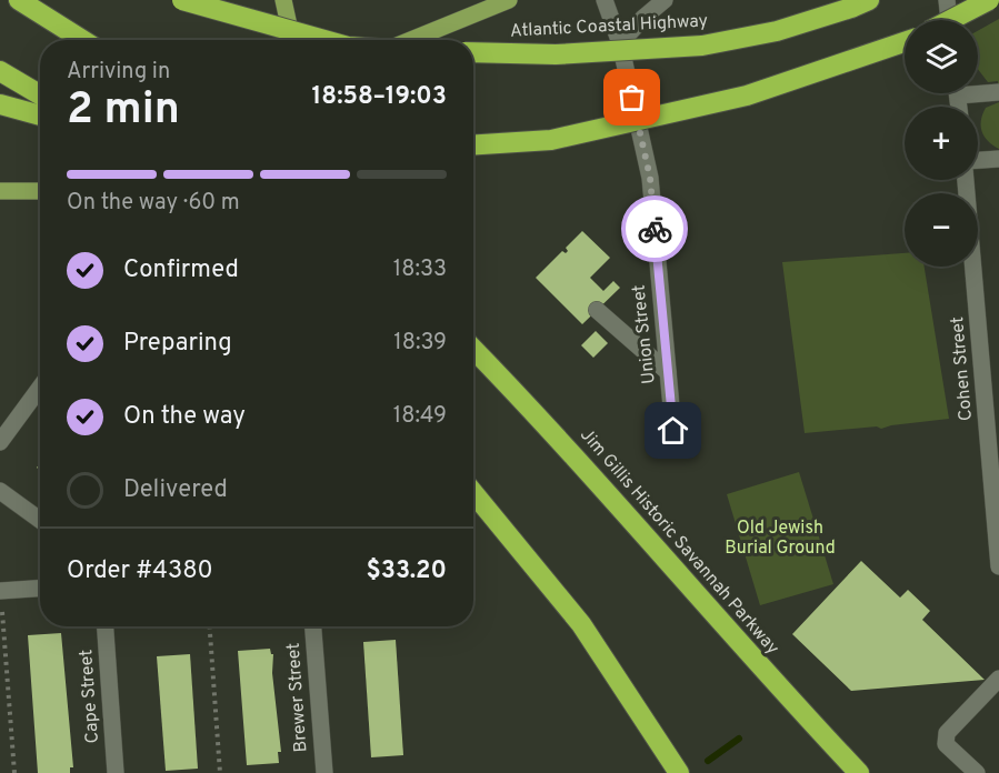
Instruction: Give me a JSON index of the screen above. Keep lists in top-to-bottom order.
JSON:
{
  "streets": {
    "highway": ["Atlantic Coastal Highway", "Jim Gillis Historic Savannah Parkway"],
    "street": [
      "Union Street",
      "Cohen Street",
      "Cape Street",
      "Brewer Street"
    ]
  },
  "parks": ["Old Jewish Burial Ground"],
  "page": {
    "map_buttons": ["+", "−"],
    "heading": ["2 min", "Arriving in", "18:58–19:03"],
    "panel": ["Order #4380", "$33.20"],
    "bar": "On the way · 60 m",
    "list": [
      ["Confirmed", "18:33"],
      ["Preparing", "18:39"],
      ["On the way", "18:49"],
      "Delivered"
    ]
  }
}
